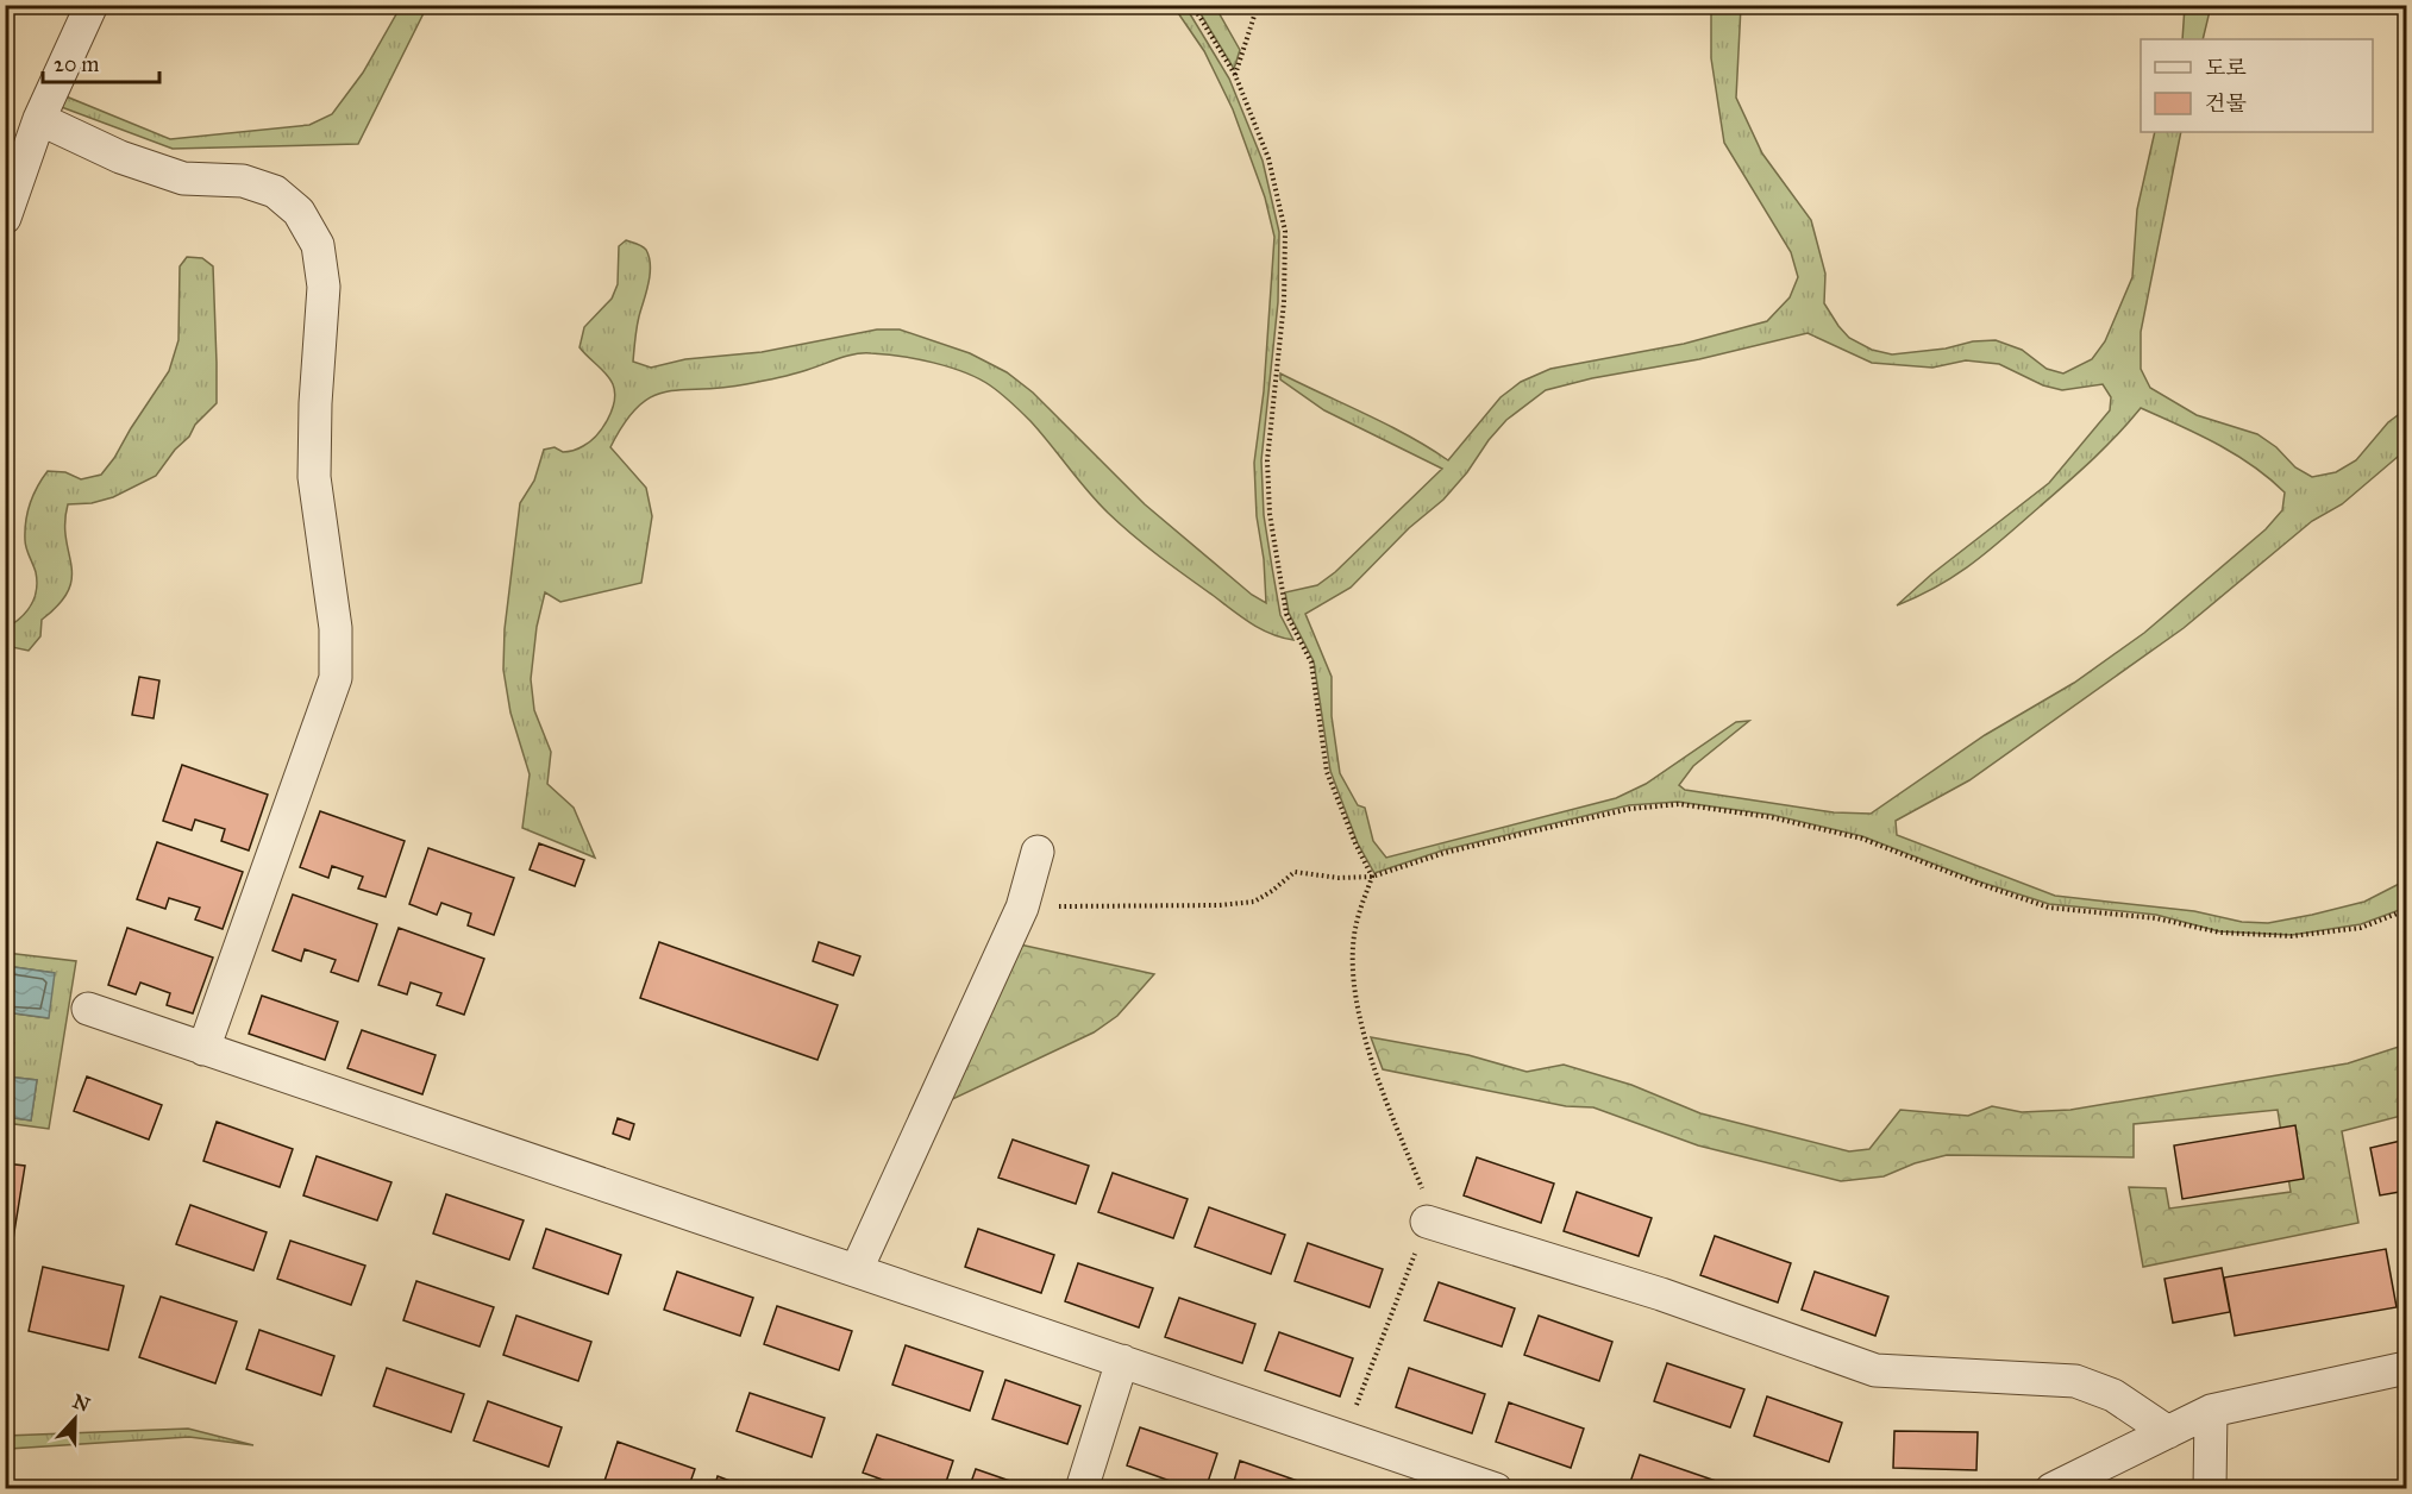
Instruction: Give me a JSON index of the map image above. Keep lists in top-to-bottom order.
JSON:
{
  "legend": ["도로", "건물"],
  "scale_bar": "20 m",
  "north": "top"
}
